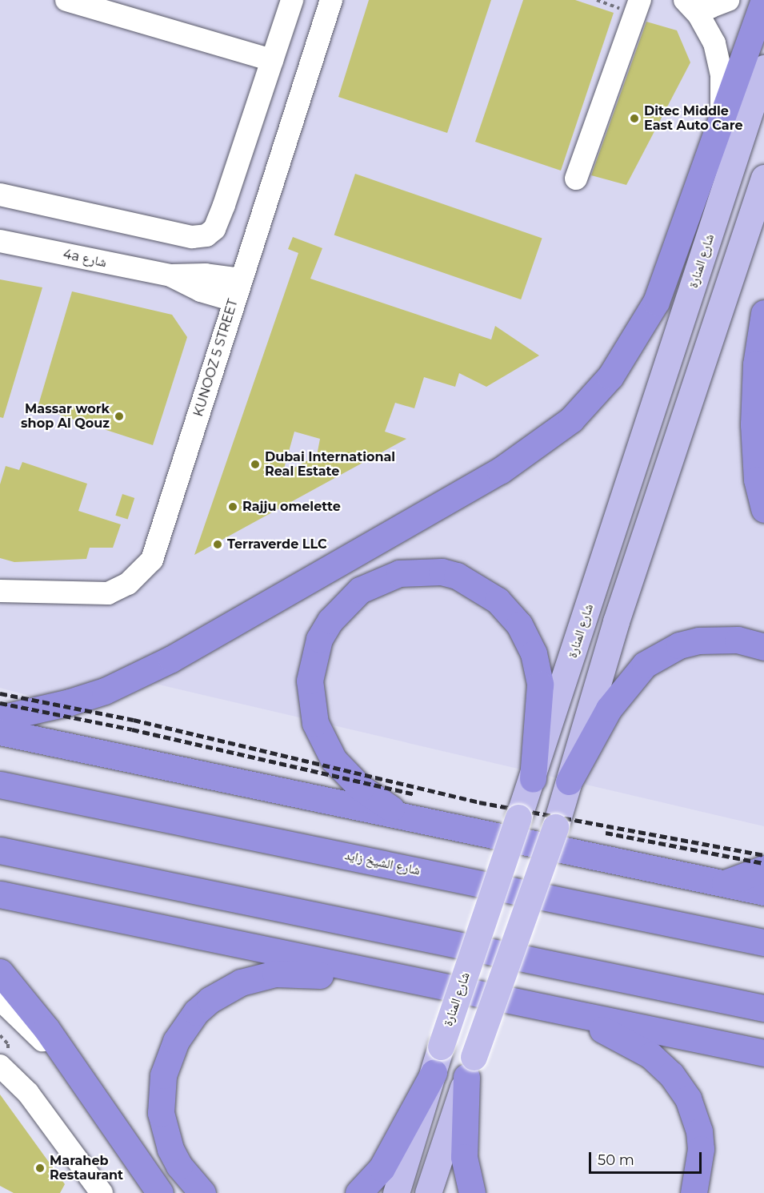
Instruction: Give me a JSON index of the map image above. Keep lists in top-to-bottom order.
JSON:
{
  "streets": {
    "highway": ["شارع الشيخ زايد"],
    "main road": ["شارع المنارة"],
    "street": ["4a شارع", "KUNOOZ 5 STREET"]
  },
  "crossings": [
    ["4a شارع", "KUNOOZ 5 STREET"]
  ],
  "places": [
    "Ditec Middle East Auto Care",
    "Massar work shop Al Qouz",
    "Dubai International Real Estate",
    "Rajju omelette",
    "Terraverde LLC",
    "Maraheb Restaurant"
  ],
  "scale_bar": "50 m"
}
